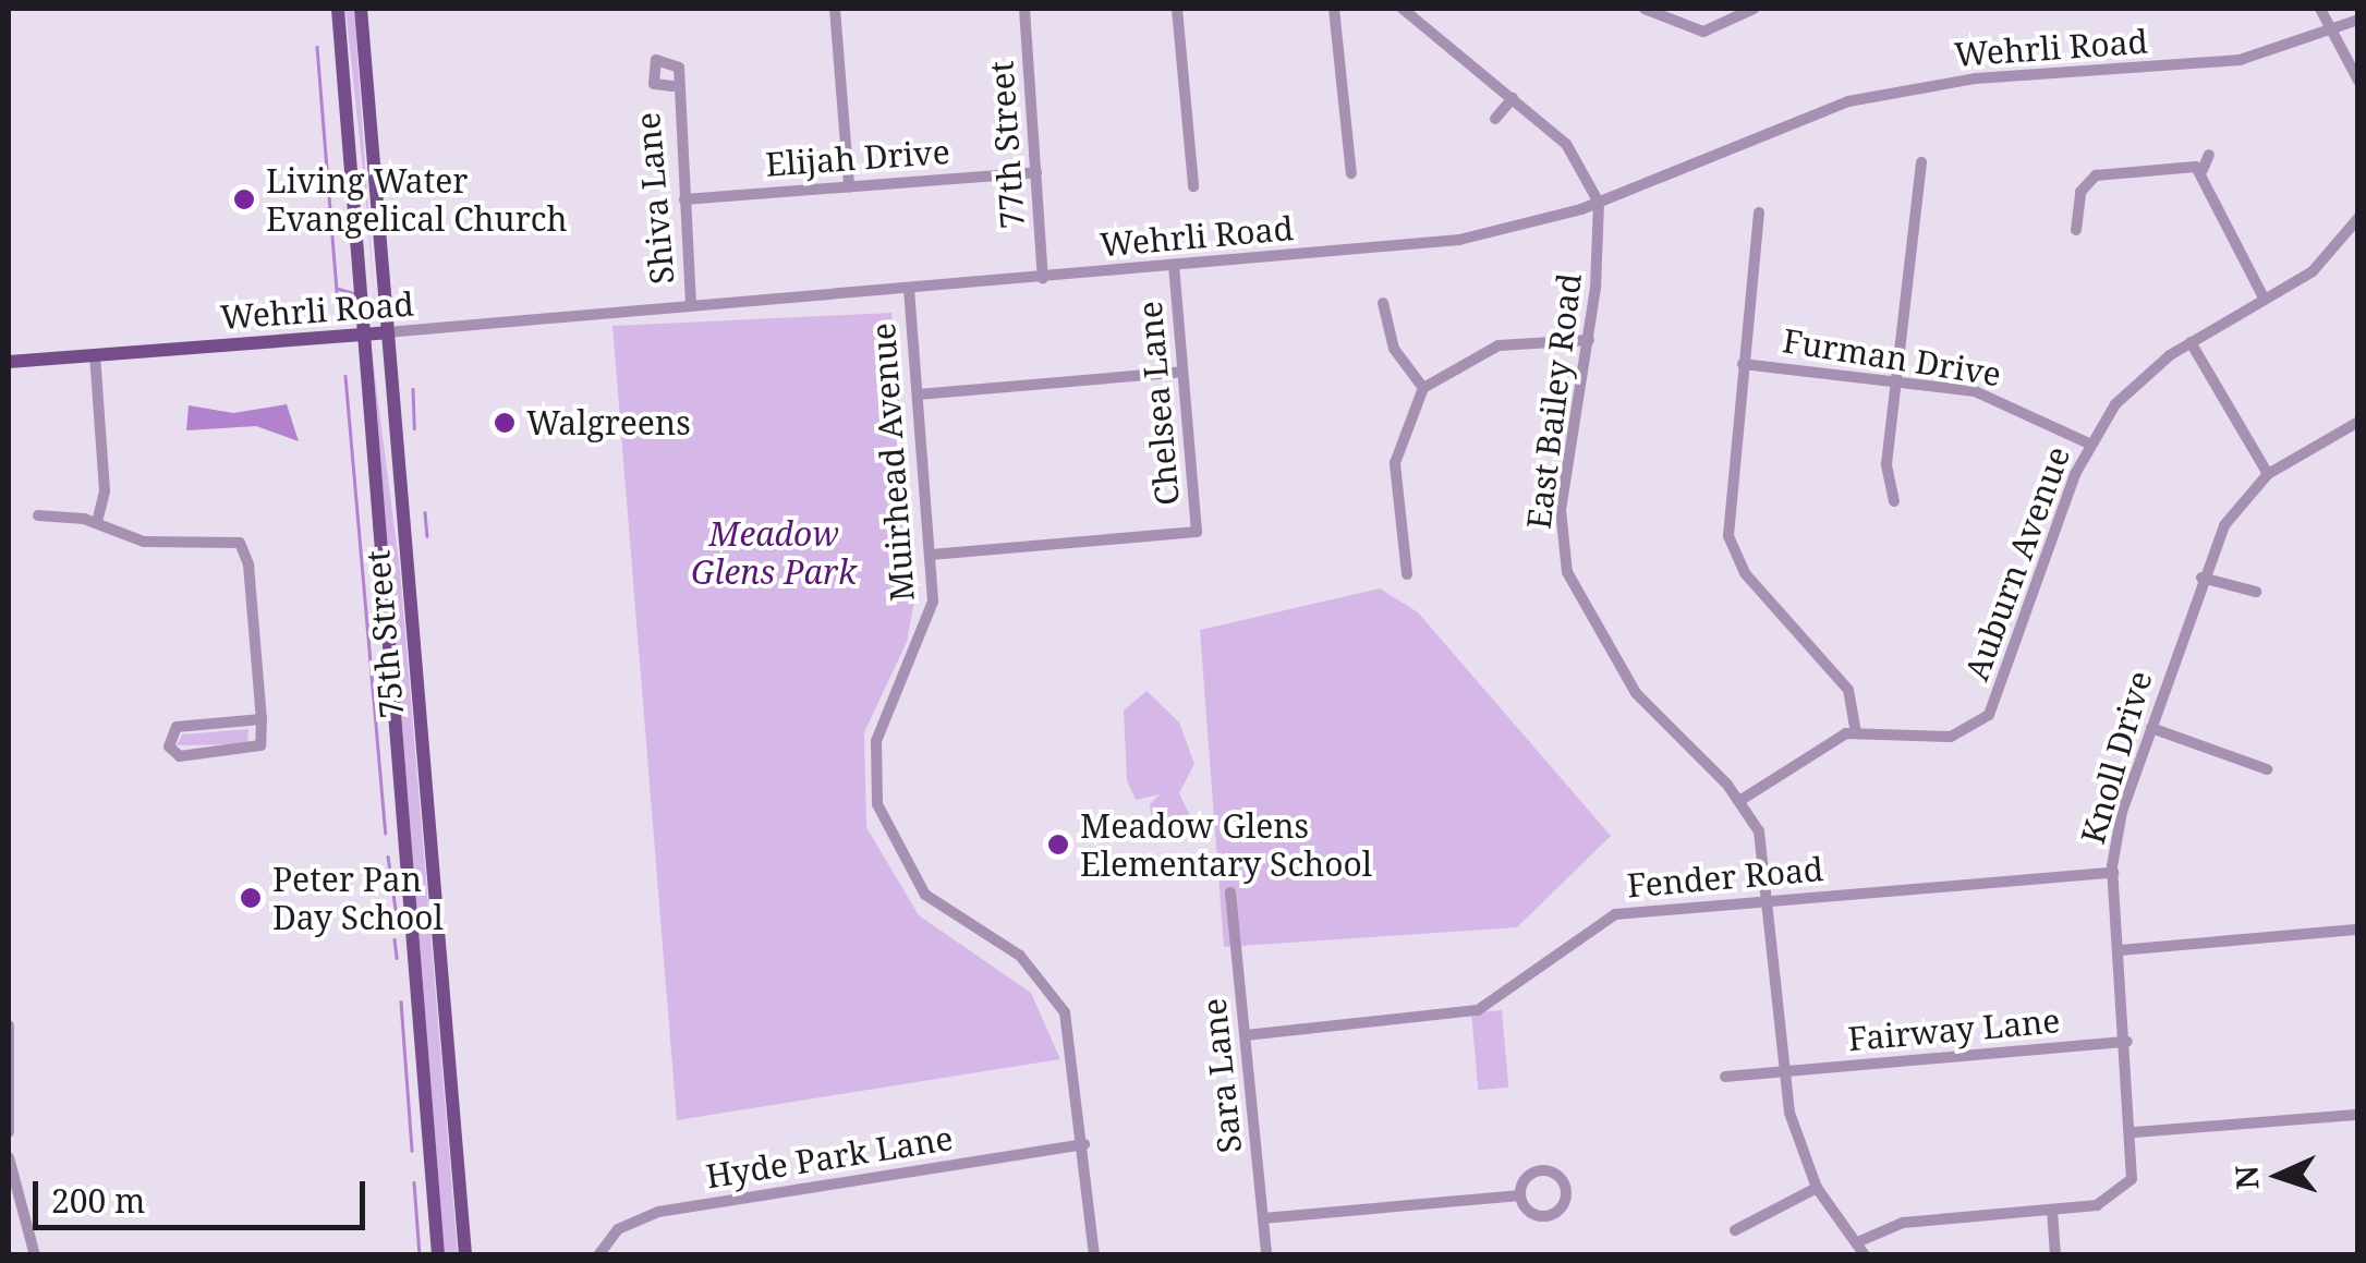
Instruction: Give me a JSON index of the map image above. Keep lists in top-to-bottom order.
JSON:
{
  "streets": {
    "main road": ["Wehrli Road", "75th Street"],
    "street": [
      "77th Street",
      "Elijah Drive",
      "Shiva Lane",
      "Furman Drive",
      "East Bailey Road",
      "Chelsea Lane",
      "Muirhead Avenue",
      "Auburn Avenue",
      "Knoll Drive",
      "Fender Road",
      "Fairway Lane",
      "Sara Lane",
      "Hyde Park Lane"
    ]
  },
  "crossings": [
    ["Wehrli Road", "77th Street"],
    ["Wehrli Road", "Shiva Lane"],
    ["Wehrli Road", "East Bailey Road"],
    ["Wehrli Road", "Chelsea Lane"],
    ["Wehrli Road", "Muirhead Avenue"],
    ["Wehrli Road", "75th Street"],
    ["77th Street", "Elijah Drive"],
    ["Elijah Drive", "Shiva Lane"],
    ["Furman Drive", "Auburn Avenue"],
    ["East Bailey Road", "Auburn Avenue"],
    ["East Bailey Road", "Fender Road"],
    ["East Bailey Road", "Fairway Lane"],
    ["Chelsea Lane", "Muirhead Avenue"],
    ["Muirhead Avenue", "Hyde Park Lane"],
    ["Knoll Drive", "Fender Road"],
    ["Knoll Drive", "Fairway Lane"],
    ["Fender Road", "Sara Lane"]
  ],
  "parks": ["Meadow Glens Park"],
  "places": [
    "Living Water Evangelical Church",
    "Walgreens",
    "Meadow Glens Elementary School",
    "Peter Pan Day School"
  ],
  "scale_bar": "200 m",
  "north": "left"
}
